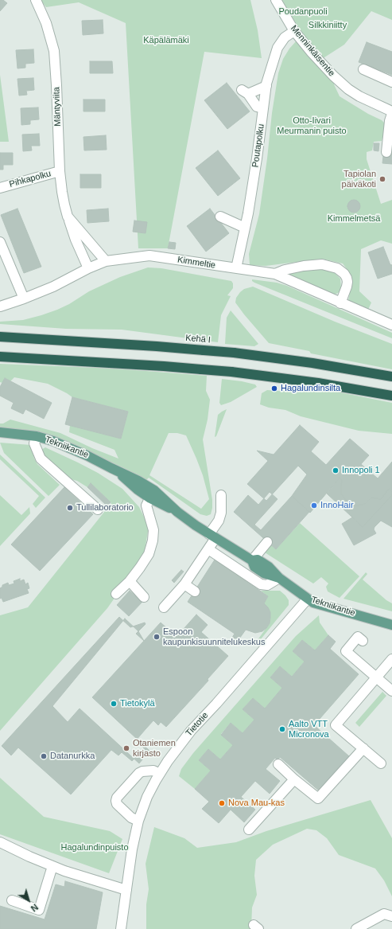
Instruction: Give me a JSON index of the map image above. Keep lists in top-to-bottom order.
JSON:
{
  "streets": {
    "highway": ["Kehä I"],
    "main road": ["Tekniikantie"],
    "street": [
      "Menninkäisentie",
      "Mäntyviita",
      "Poutapolku",
      "Pihkapolku",
      "Kimmeltie",
      "Tietotie"
    ]
  },
  "crossings": [
    ["Menninkäisentie", "Poutapolku"],
    ["Mäntyviita", "Pihkapolku"],
    ["Mäntyviita", "Kimmeltie"],
    ["Poutapolku", "Kimmeltie"],
    ["Tekniikantie", "Tietotie"]
  ],
  "parks": [
    "Poudanpuoli",
    "Silkkiniitty",
    "Käpälämäki",
    "Otto-Iivari Meurmanin puisto",
    "Kimmelmetsä",
    "Hagalundinpuisto"
  ],
  "places": [
    "Tapiolan päiväkoti",
    "Hagalundinsilta",
    "Innopoli 1",
    "InnoHair",
    "Tullilaboratorio",
    "Espoon kaupunkisuunnitelukeskus",
    "Tietokylä",
    "Aalto VTT Micronova",
    "Otaniemen kirjasto",
    "Datanurkka",
    "Nova Mau-kas"
  ],
  "north": "bottom right"
}
